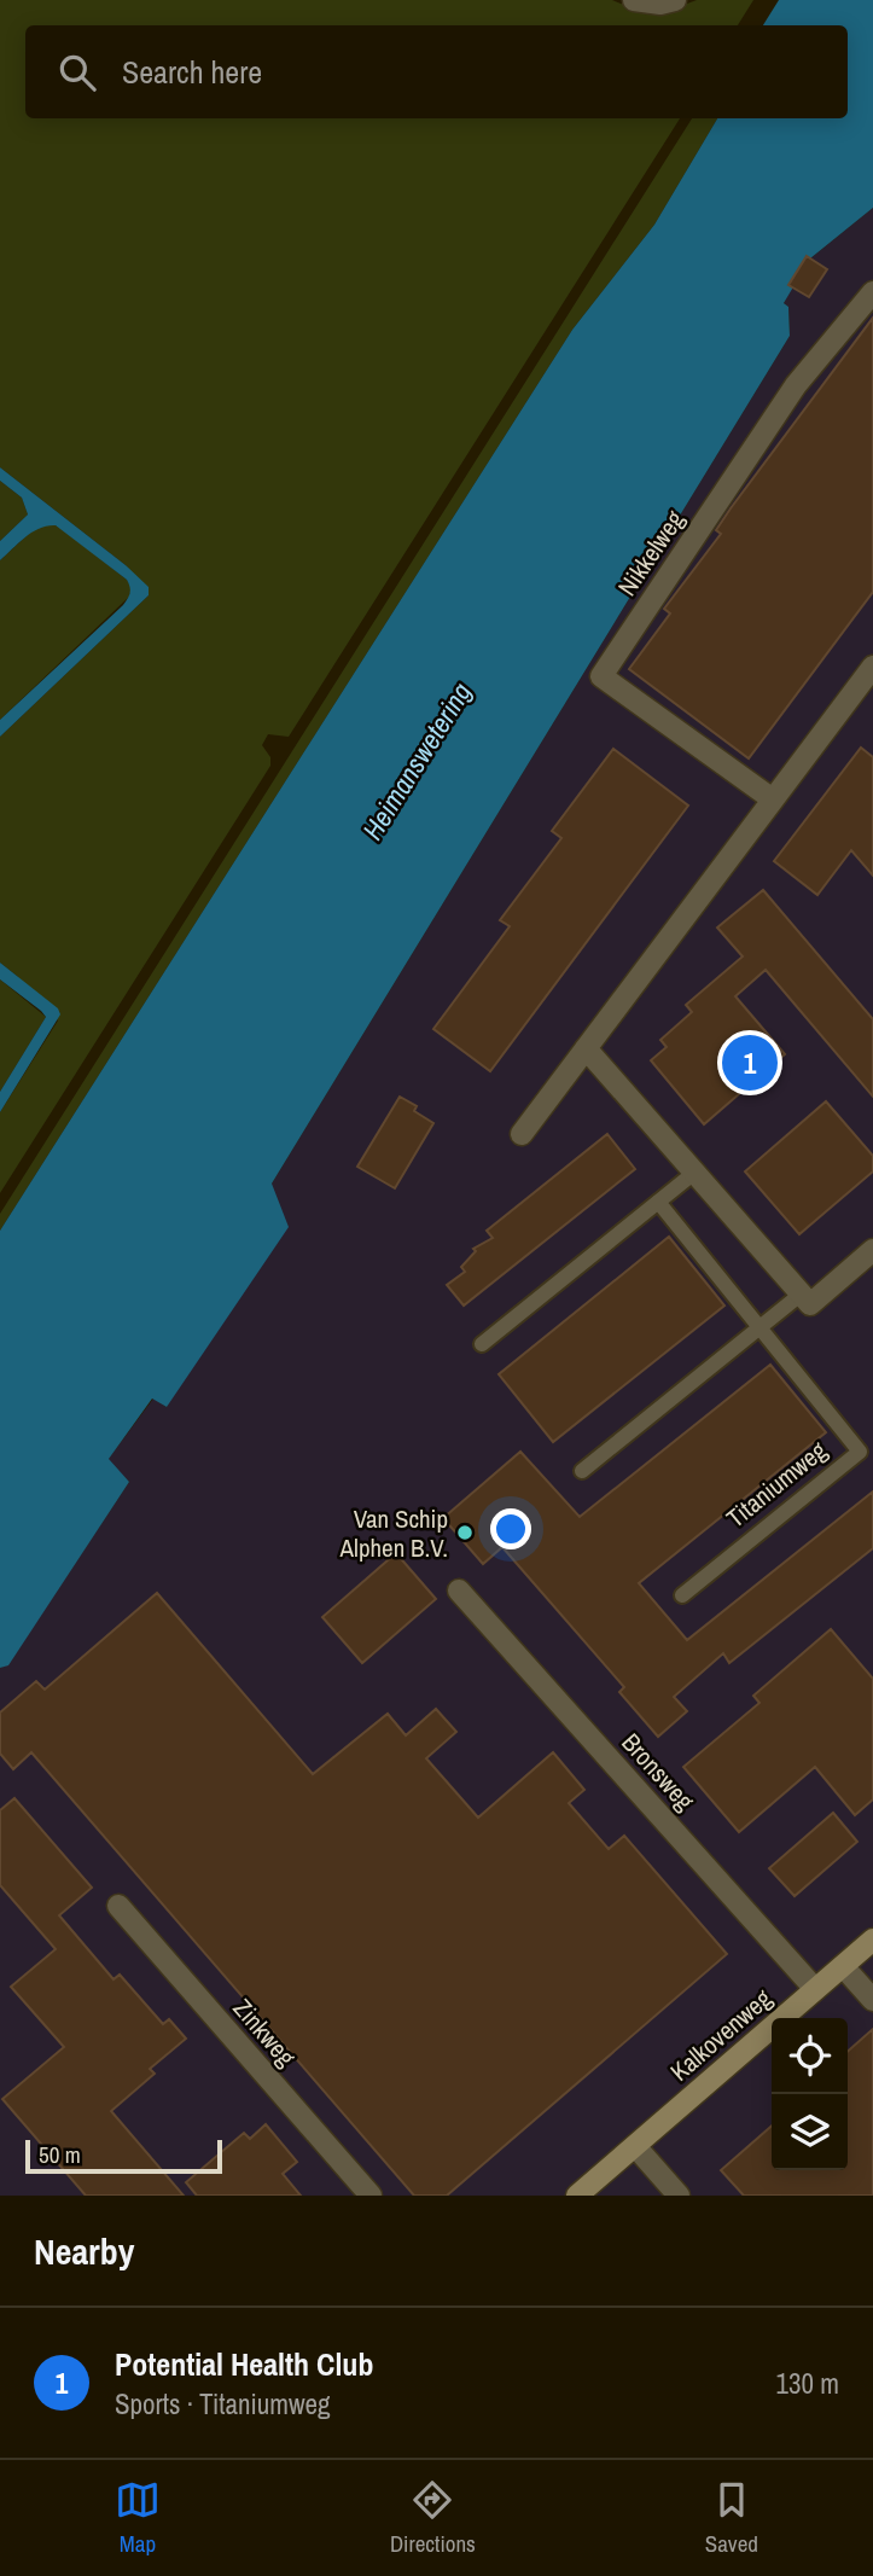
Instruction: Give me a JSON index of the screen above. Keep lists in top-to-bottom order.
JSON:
{
  "streets": {
    "street": [
      "Nikkelweg",
      "Bronsweg",
      "Zinkweg",
      "Kalkovenweg"
    ],
    "lane": ["Titaniumweg"]
  },
  "crossings": [
    ["Bronsweg", "Kalkovenweg"]
  ],
  "water": ["Heimanswetering"],
  "places": ["Van Schip Alphen B.V."],
  "scale_bar": "50 m",
  "page": {
    "search": "Search here",
    "pins": "1",
    "scale": "50 m",
    "heading": "Nearby",
    "list": [
      {
        "mark": "1",
        "name": "Potential Health Club",
        "note": "Sports · Titaniumweg",
        "value": "130 m"
      }
    ],
    "nav": ["Map", "Directions", "Saved"]
  }
}
